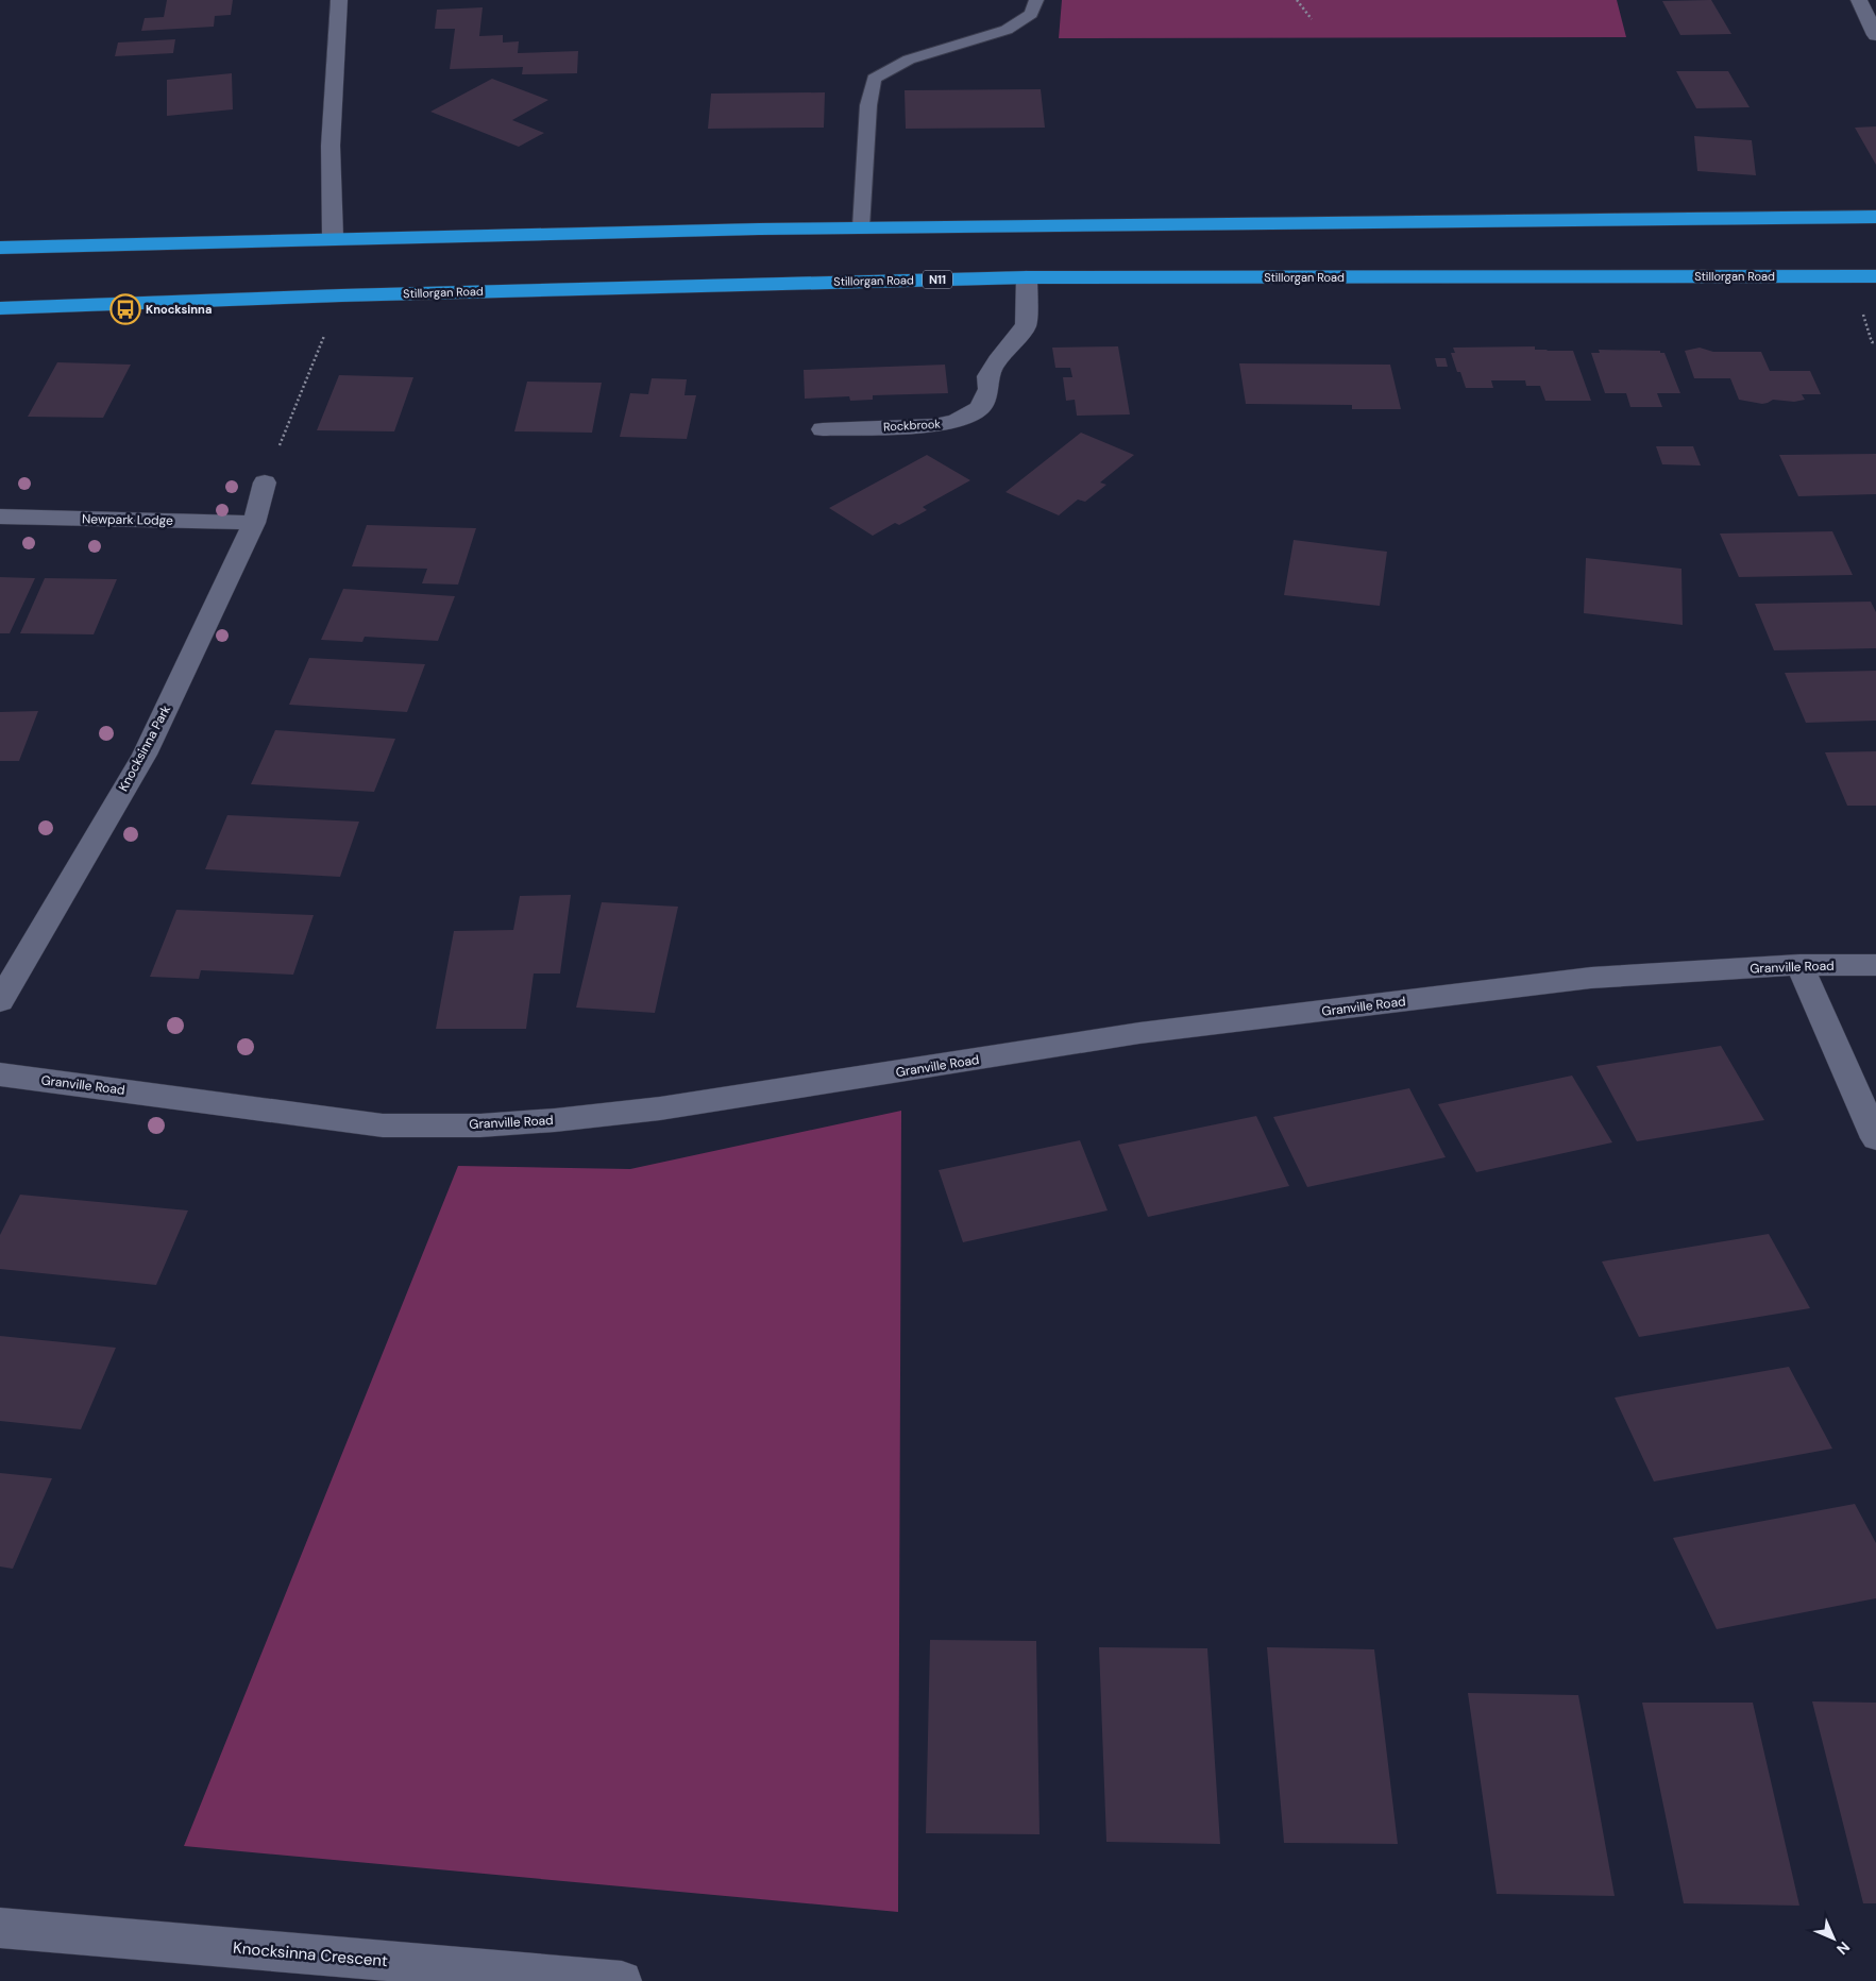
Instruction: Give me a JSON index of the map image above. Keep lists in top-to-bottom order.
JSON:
{
  "streets": {
    "highway": ["Stillorgan Road", "N11"],
    "street": [
      "Rockbrook",
      "Newpark Lodge",
      "Knocksinna Park",
      "Granville Road",
      "Knocksinna Crescent"
    ]
  },
  "crossings": [
    ["Stillorgan Road", "Rockbrook"],
    ["Newpark Lodge", "Knocksinna Park"]
  ],
  "places": {
    "bus stop": ["Knocksinna"]
  },
  "north": "bottom right"
}
